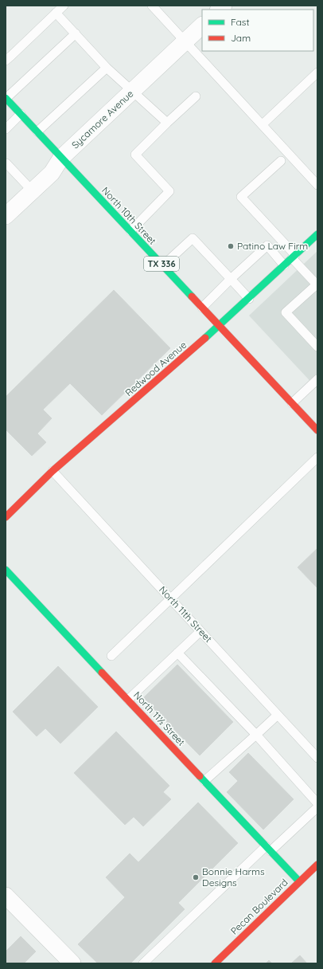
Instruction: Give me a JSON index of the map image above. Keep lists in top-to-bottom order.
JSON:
{
  "streets": {
    "street": [
      "Sycamore Avenue",
      "North 10th Street",
      "TX 336",
      "Redwood Avenue",
      "North 11½ Street",
      "Pecan Boulevard"
    ],
    "lane": ["North 11th Street"]
  },
  "crossings": [
    ["Sycamore Avenue", "North 10th Street"],
    ["North 10th Street", "Redwood Avenue"],
    ["Redwood Avenue", "North 11th Street"],
    ["North 11½ Street", "Pecan Boulevard"]
  ],
  "places": ["Patino Law Firm", "Bonnie Harms Designs"],
  "legend": ["Fast", "Jam"]
}
